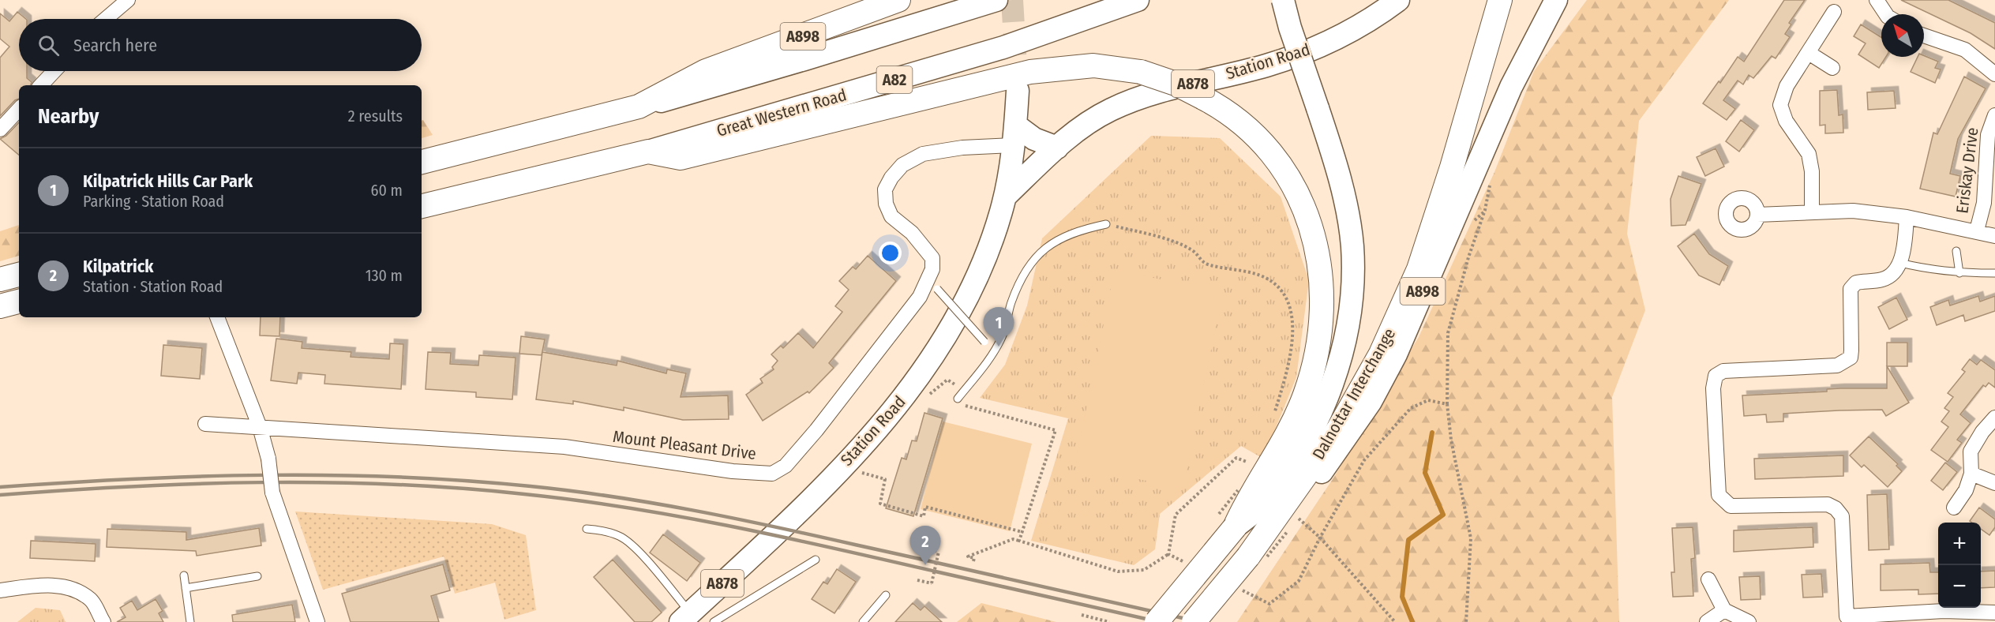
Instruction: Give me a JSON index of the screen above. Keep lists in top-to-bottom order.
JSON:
{
  "streets": {
    "highway": [
      "A898",
      "A82",
      "Great Western Road",
      "Dalnottar Interchange"
    ],
    "main road": ["Station Road", "A878"],
    "street": ["Eriskay Drive", "Mount Pleasant Drive"]
  },
  "crossings": [
    ["A898", "Dalnottar Interchange"],
    ["Station Road", "Mount Pleasant Drive"]
  ],
  "north": "top left",
  "page": {
    "search": "Search here",
    "heading": ["Nearby", "2 results"],
    "list": [
      {
        "mark": "1",
        "name": "Kilpatrick Hills Car Park",
        "note": "Parking · Station Road",
        "value": "60 m"
      },
      {
        "mark": "2",
        "name": "Kilpatrick",
        "note": "Station · Station Road",
        "value": "130 m"
      }
    ],
    "pins": ["1", "2"],
    "map_buttons": ["+", "−"]
  }
}
